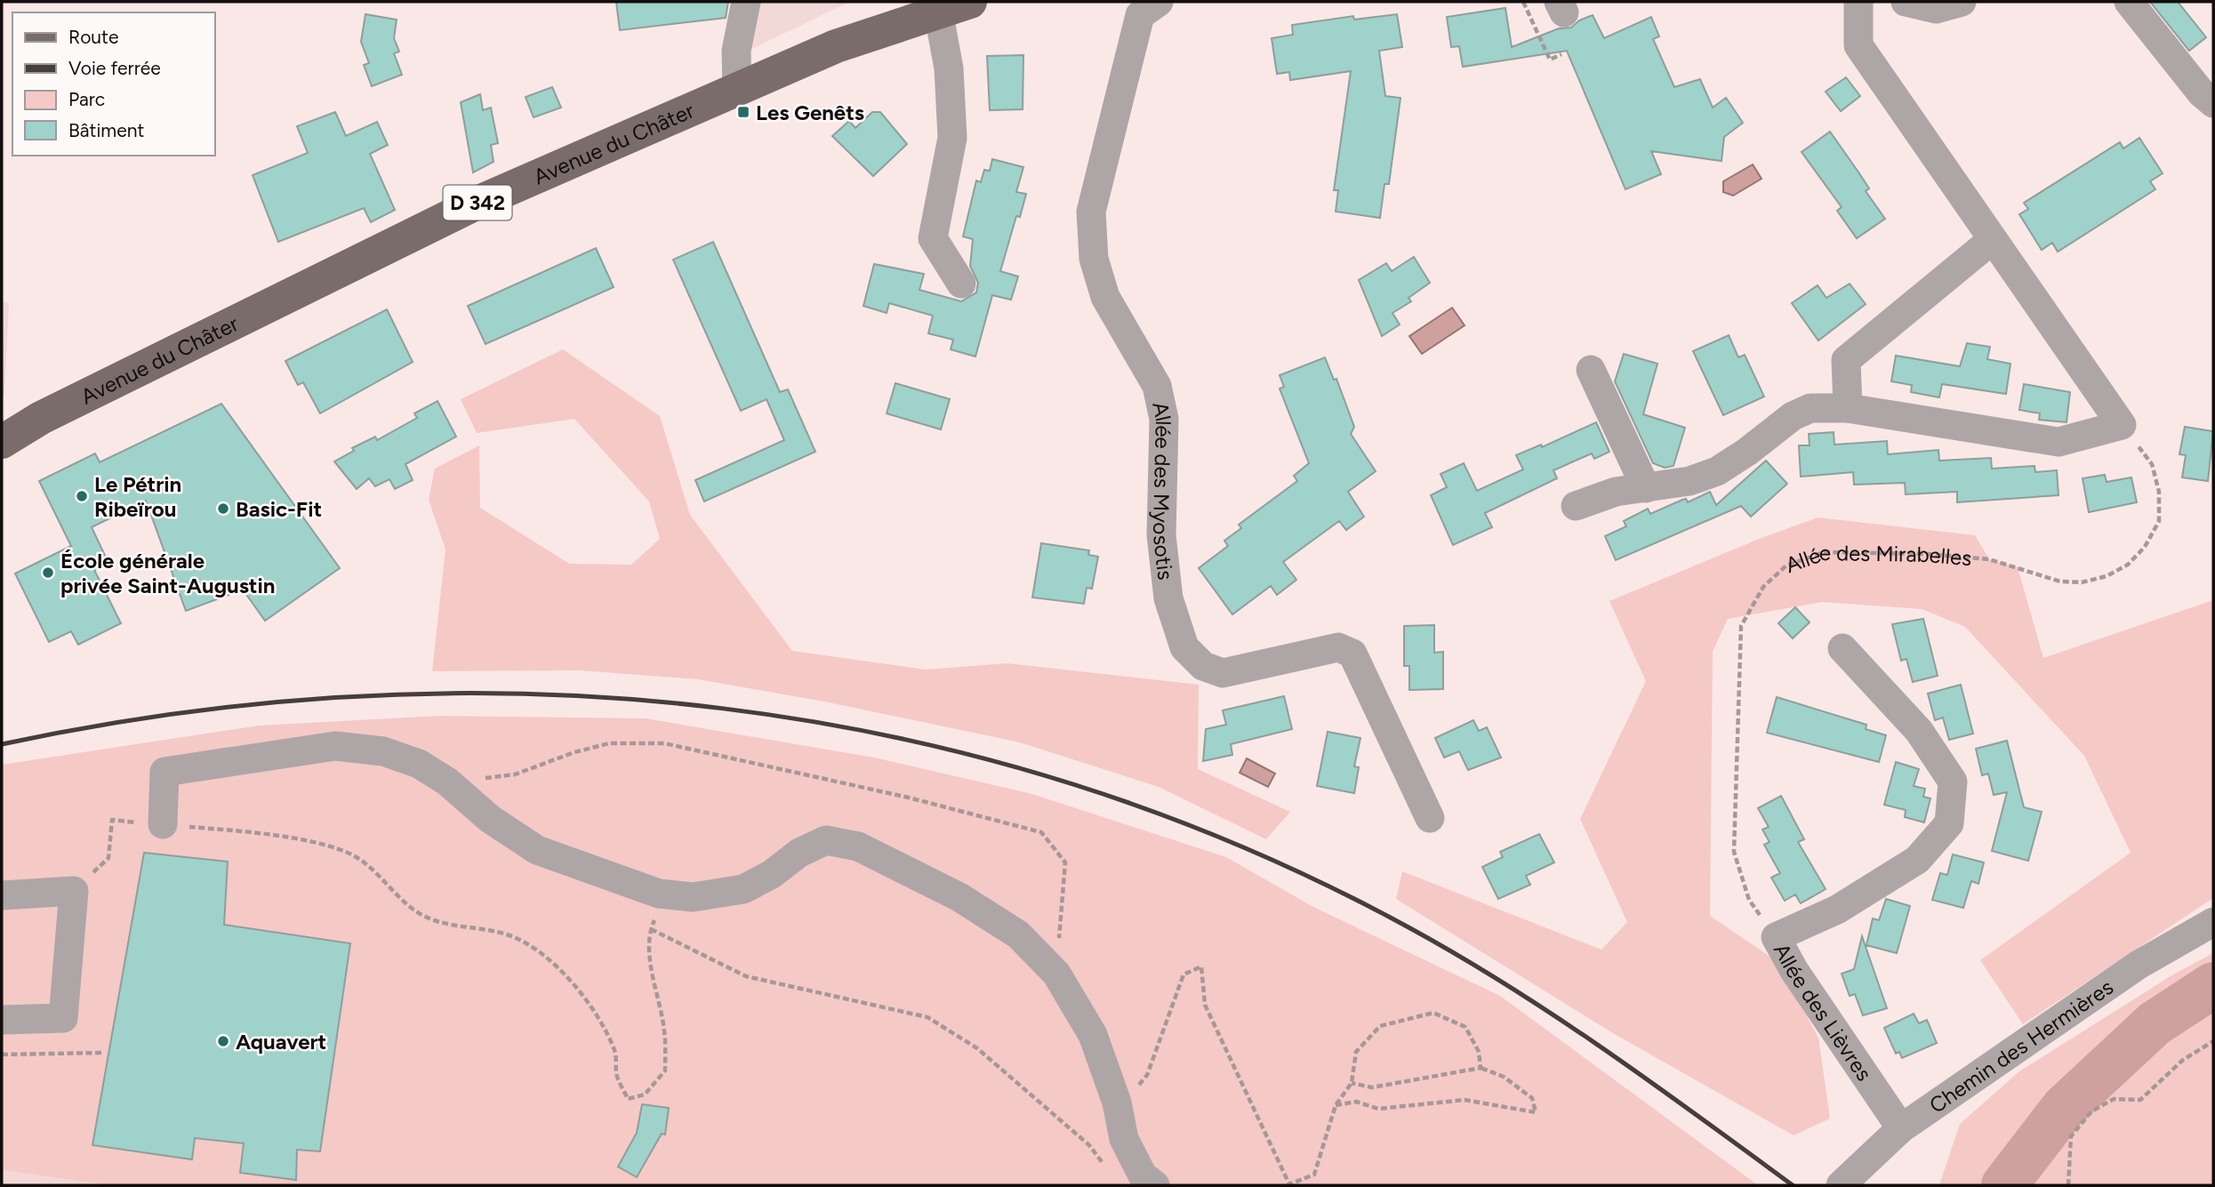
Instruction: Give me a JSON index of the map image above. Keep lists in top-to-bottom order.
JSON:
{
  "streets": {
    "main road": ["Avenue du Châter", "D 342"],
    "street": ["Allée des Myosotis", "Allée des Lièvres", "Chemin des Hermières"],
    "path": ["Allée des Mirabelles"]
  },
  "crossings": [
    ["Allée des Mirabelles", "Allée des Lièvres"],
    ["Allée des Lièvres", "Chemin des Hermières"]
  ],
  "places": {
    "transit": ["Les Genêts"],
    "other": [
      "Le Pétrin Ribeïrou",
      "Basic-Fit",
      "École générale privée Saint-Augustin",
      "Aquavert"
    ]
  },
  "legend": [
    "Route",
    "Voie ferrée",
    "Parc",
    "Bâtiment"
  ]
}
